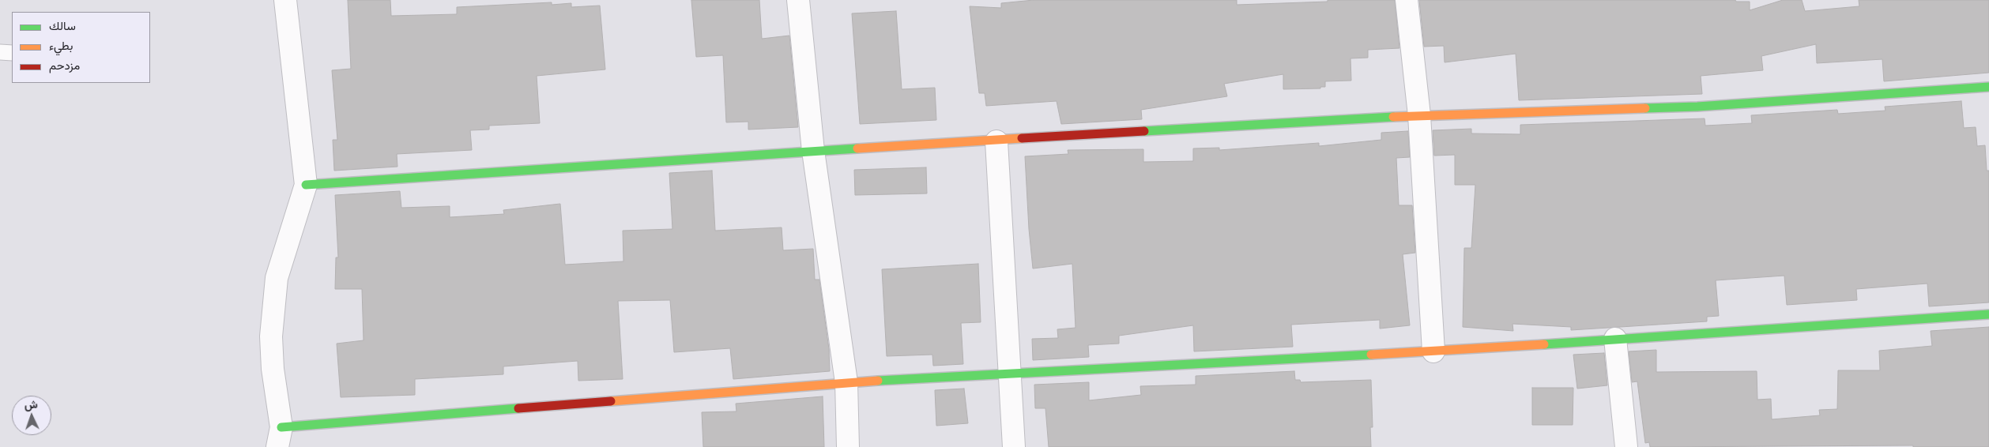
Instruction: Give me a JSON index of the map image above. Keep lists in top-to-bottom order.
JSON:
{
  "legend": ["سالك", "بطيء", "مزدحم"],
  "north": "top"
}
